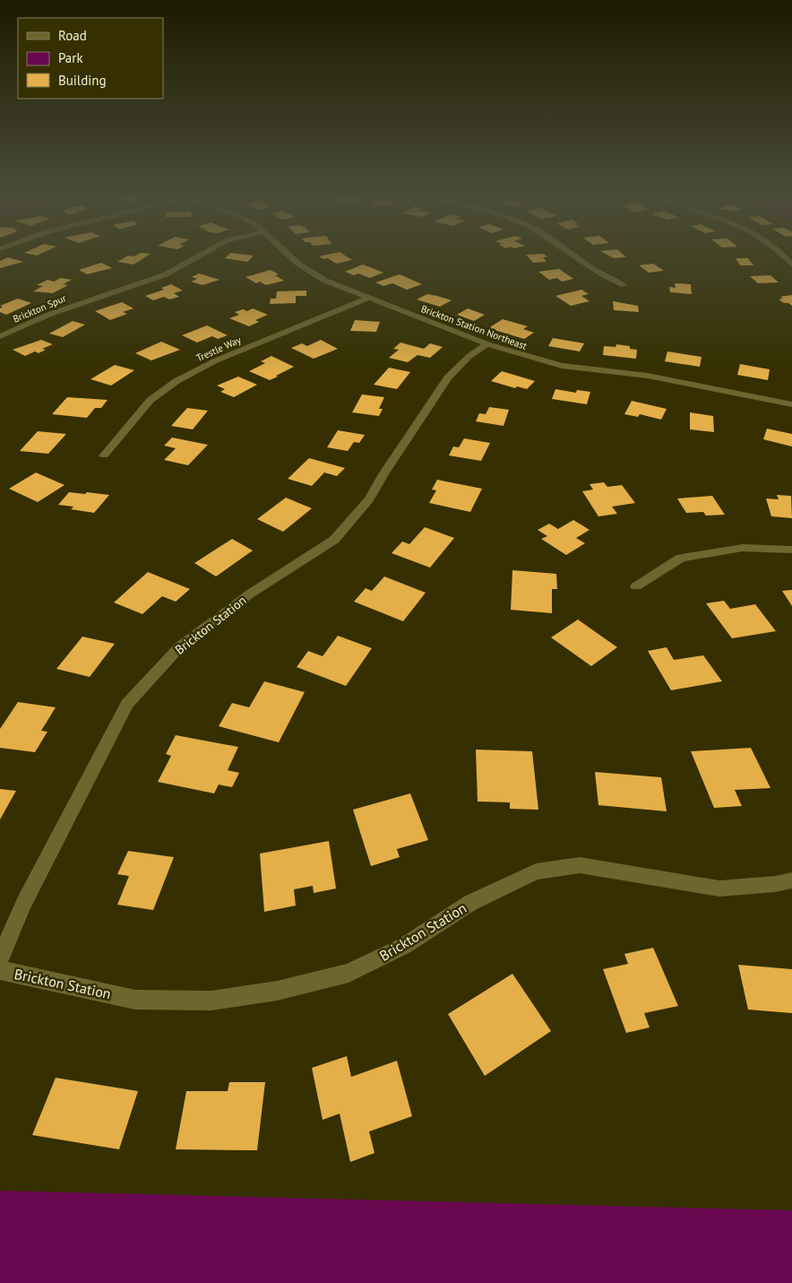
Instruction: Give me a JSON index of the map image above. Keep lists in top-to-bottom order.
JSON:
{
  "streets": {
    "street": [
      "Brickton Spur",
      "Brickton Station Northeast",
      "Trestle Way",
      "Brickton Station"
    ]
  },
  "crossings": [
    ["Brickton Station Northeast", "Trestle Way"],
    ["Brickton Station Northeast", "Brickton Station"]
  ],
  "legend": ["Road", "Park", "Building"]
}
